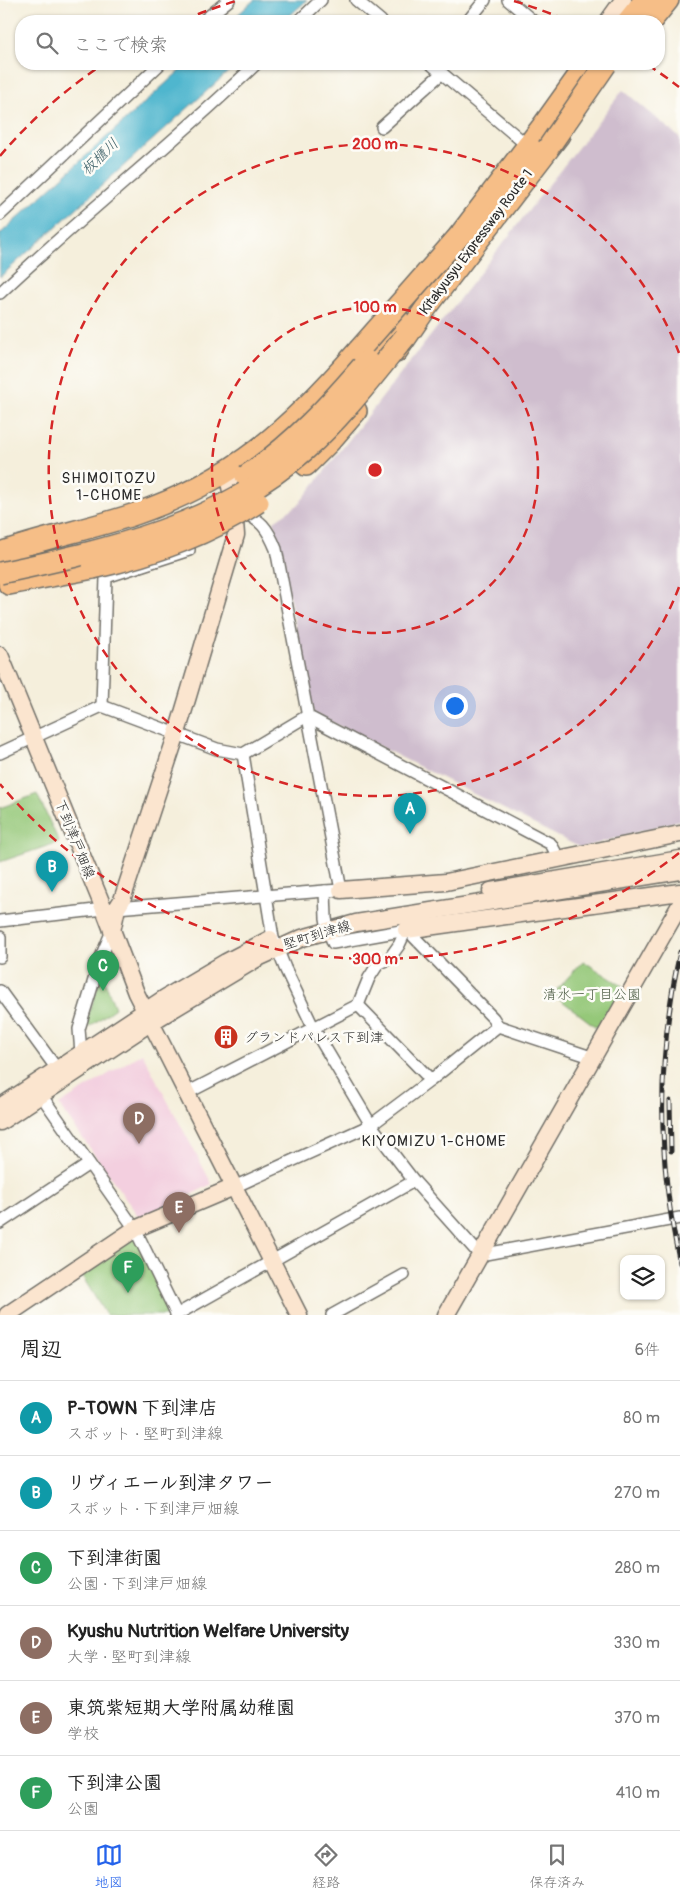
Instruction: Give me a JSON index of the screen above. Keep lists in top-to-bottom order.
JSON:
{
  "streets": {
    "highway": ["Kitakyusyu Expressway Route 1"],
    "street": ["下到津戸畑線", "堅町到津線"]
  },
  "districts": ["SHIMOITOZU 1-CHOME", "KIYOMIZU 1-CHOME"],
  "water": ["板櫃川"],
  "parks": ["清水一丁目公園"],
  "places": {
    "building": ["グランドパレス下到津"]
  },
  "page": {
    "search": "ここで検索",
    "pins": [
      "A",
      "B",
      "C",
      "D",
      "E",
      "F"
    ],
    "heading": ["周辺", "6件"],
    "list": [
      {
        "mark": "A",
        "name": "P-TOWN 下到津店",
        "note": "スポット · 堅町到津線",
        "value": "80 m"
      },
      {
        "mark": "B",
        "name": "リヴィエール到津タワー",
        "note": "スポット · 下到津戸畑線",
        "value": "270 m"
      },
      {
        "mark": "C",
        "name": "下到津街園",
        "note": "公園 · 下到津戸畑線",
        "value": "280 m"
      },
      {
        "mark": "D",
        "name": "Kyushu Nutrition Welfare University",
        "note": "大学 · 堅町到津線",
        "value": "330 m"
      },
      {
        "mark": "E",
        "name": "東筑紫短期大学附属幼稚園",
        "note": "学校",
        "value": "370 m"
      },
      {
        "mark": "F",
        "name": "下到津公園",
        "note": "公園",
        "value": "410 m"
      }
    ],
    "nav": ["地図", "経路", "保存済み"]
  },
  "rings": ["200 m", "100 m", "300 m"]
}
